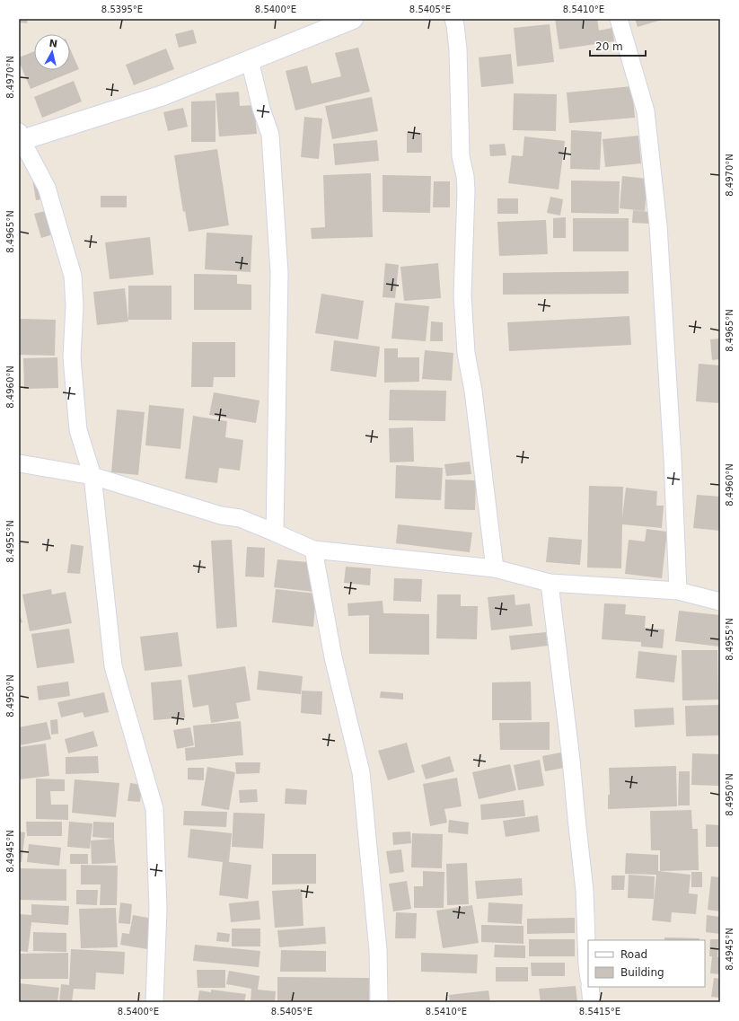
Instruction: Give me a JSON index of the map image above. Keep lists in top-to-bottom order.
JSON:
{
  "legend": ["Road", "Building"],
  "scale_bar": "20 m",
  "north": "top",
  "coordinates": [
    "8.5395°E",
    "8.5400°E",
    "8.5405°E",
    "8.5410°E",
    "8.4970°N",
    "8.4965°N",
    "8.4960°N",
    "8.4955°N",
    "8.4950°N",
    "8.4945°N",
    "8.5415°E"
  ]
}
